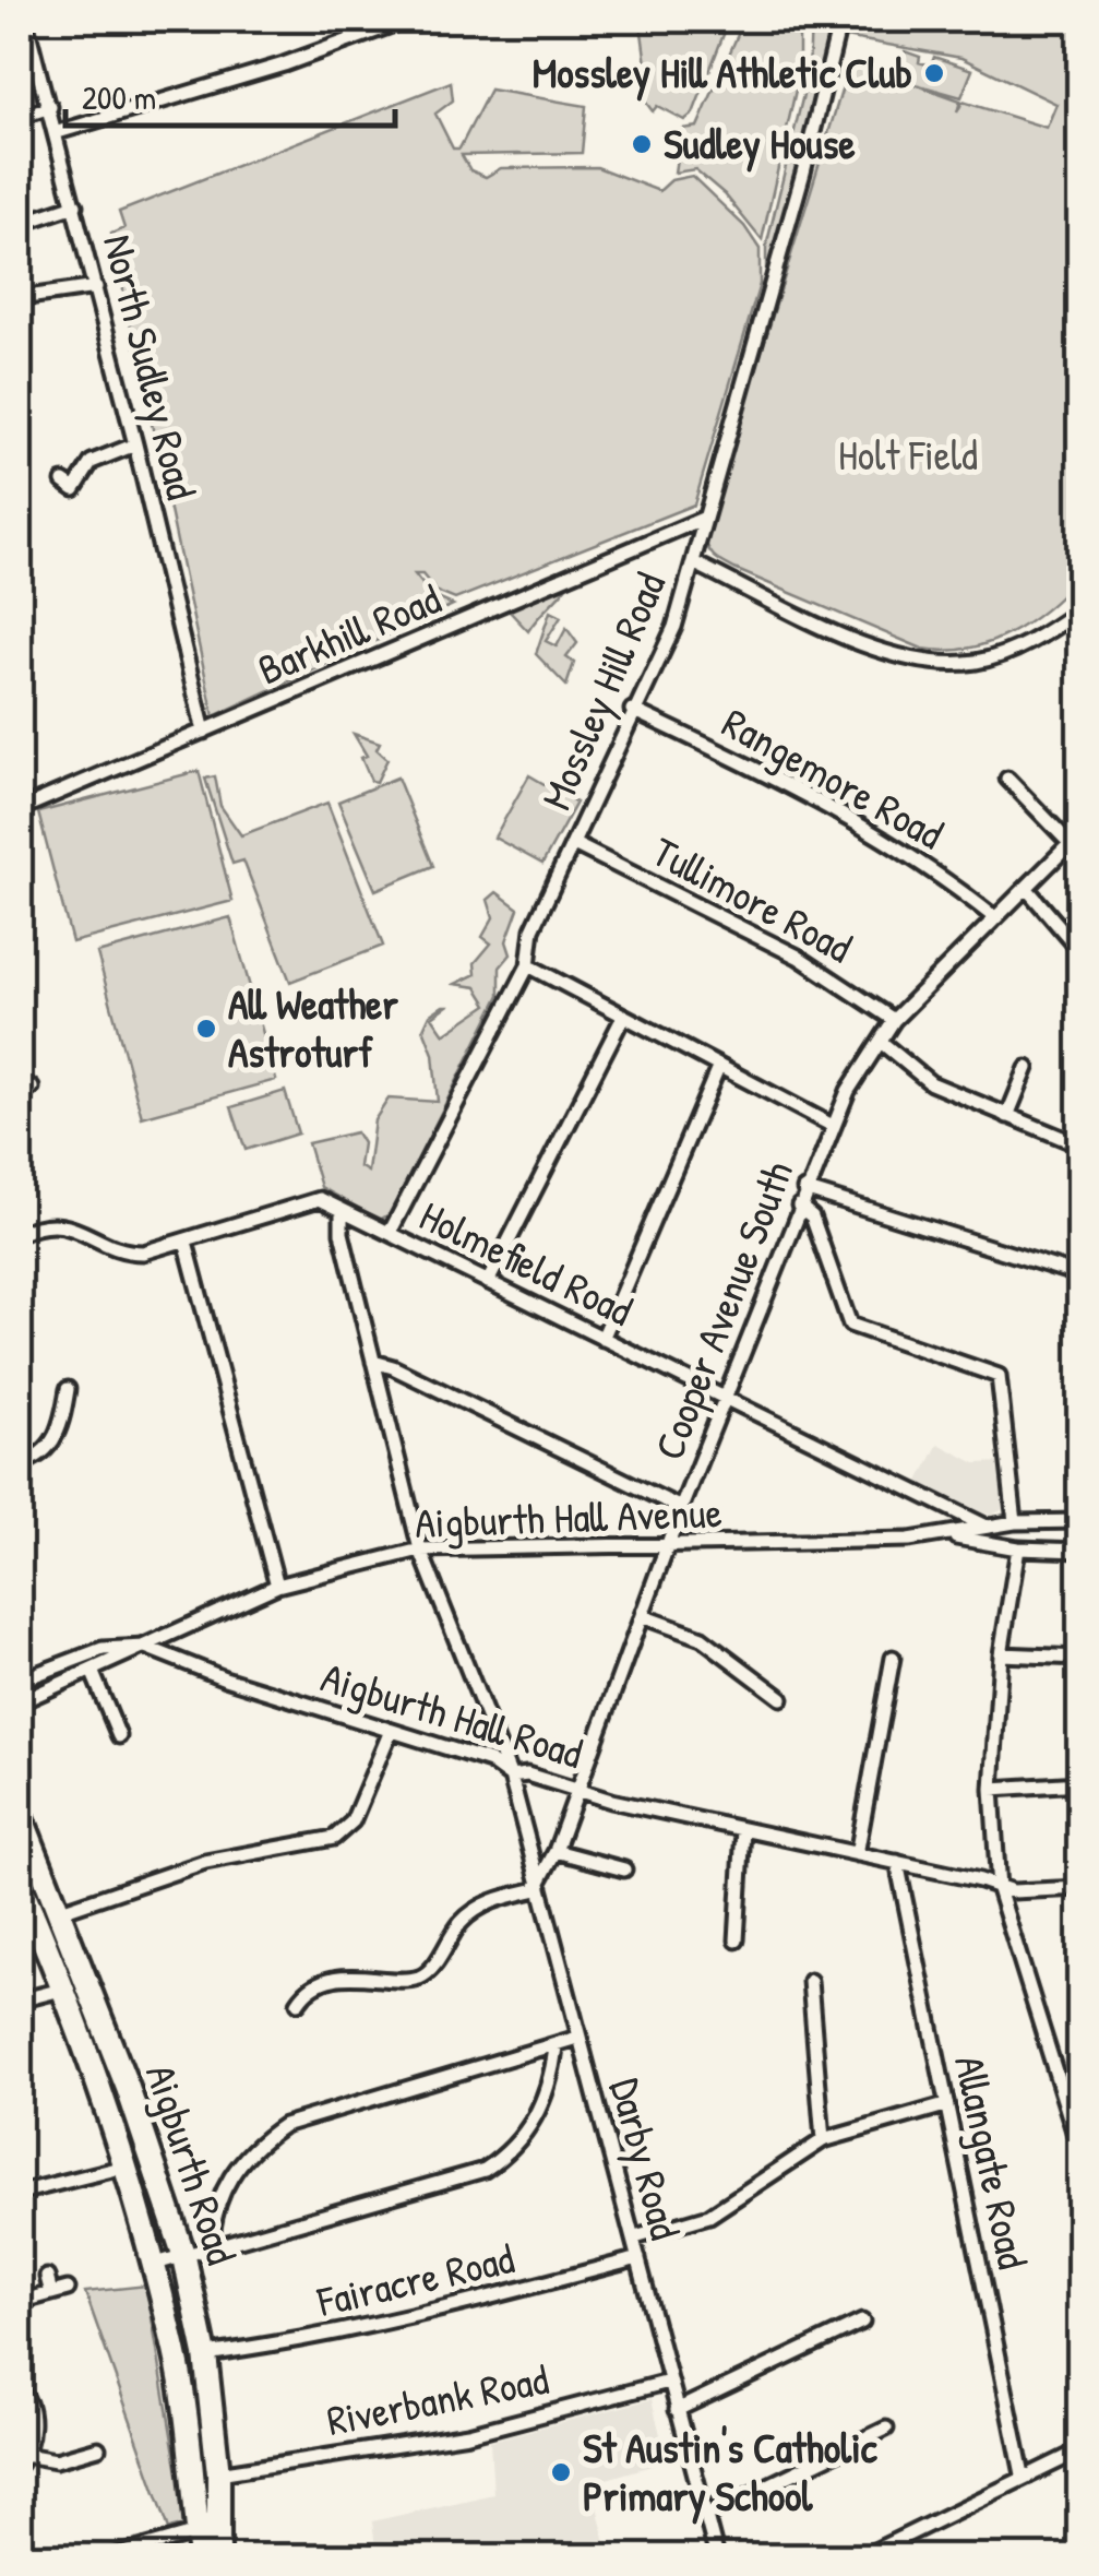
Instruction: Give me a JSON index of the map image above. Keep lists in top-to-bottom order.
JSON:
{
  "streets": {
    "highway": ["Aigburth Road"],
    "street": [
      "North Sudley Road",
      "Barkhill Road",
      "Mossley Hill Road",
      "Rangemore Road",
      "Tullimore Road",
      "Holmefield Road",
      "Cooper Avenue South",
      "Aigburth Hall Avenue",
      "Aigburth Hall Road",
      "Darby Road",
      "Allangate Road",
      "Fairacre Road",
      "Riverbank Road"
    ]
  },
  "crossings": [
    ["North Sudley Road", "Barkhill Road"],
    ["Barkhill Road", "Mossley Hill Road"],
    ["Mossley Hill Road", "Rangemore Road"],
    ["Mossley Hill Road", "Tullimore Road"],
    ["Mossley Hill Road", "Holmefield Road"],
    ["Rangemore Road", "Cooper Avenue South"],
    ["Tullimore Road", "Cooper Avenue South"],
    ["Holmefield Road", "Cooper Avenue South"],
    ["Holmefield Road", "Darby Road"],
    ["Cooper Avenue South", "Aigburth Hall Avenue"],
    ["Cooper Avenue South", "Aigburth Hall Road"],
    ["Cooper Avenue South", "Darby Road"],
    ["Aigburth Hall Avenue", "Aigburth Hall Road"],
    ["Aigburth Hall Avenue", "Darby Road"],
    ["Aigburth Hall Road", "Darby Road"],
    ["Aigburth Hall Road", "Allangate Road"],
    ["Darby Road", "Fairacre Road"],
    ["Darby Road", "Riverbank Road"],
    ["Aigburth Road", "Fairacre Road"],
    ["Aigburth Road", "Riverbank Road"]
  ],
  "parks": ["Holt Field"],
  "places": [
    "Mossley Hill Athletic Club",
    "Sudley House",
    "All Weather Astroturf",
    "St Austin's Catholic Primary School"
  ],
  "scale_bar": "200 m"
}
